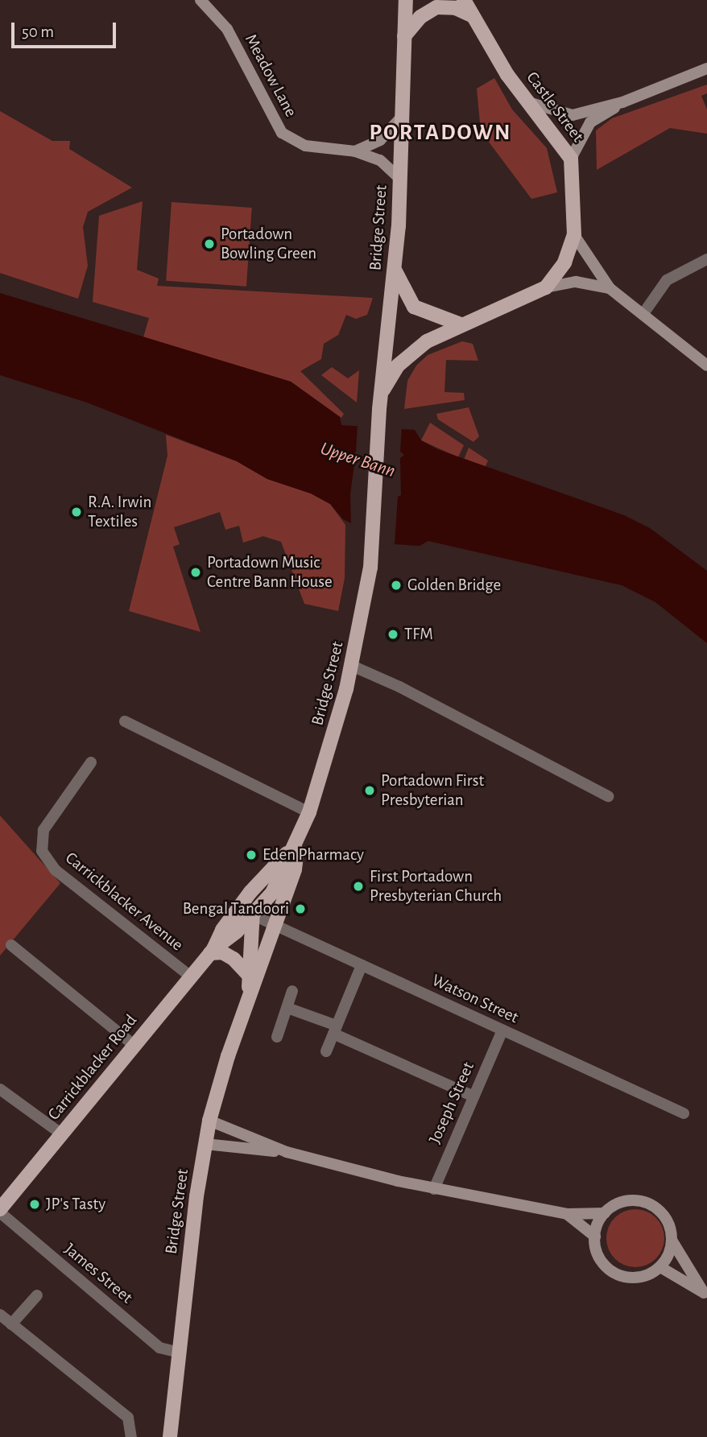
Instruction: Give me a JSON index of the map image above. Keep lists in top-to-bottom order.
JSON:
{
  "streets": {
    "main road": ["Castle Street", "Bridge Street", "Carrickblacker Road"],
    "street": [
      "Meadow Lane",
      "Carrickblacker Avenue",
      "Watson Street",
      "Joseph Street",
      "James Street"
    ]
  },
  "crossings": [
    ["Meadow Lane", "Bridge Street"],
    ["Bridge Street", "Watson Street"],
    ["Bridge Street", "Carrickblacker Road"],
    ["Bridge Street", "James Street"],
    ["Carrickblacker Avenue", "Carrickblacker Road"],
    ["Watson Street", "Carrickblacker Road"],
    ["Watson Street", "Joseph Street"],
    ["Carrickblacker Road", "James Street"]
  ],
  "districts": ["PORTADOWN"],
  "water": ["Upper Bann"],
  "places": [
    "Portadown Bowling Green",
    "R.A. Irwin Textiles",
    "Portadown Music Centre Bann House",
    "Golden Bridge",
    "TFM",
    "Portadown First Presbyterian",
    "Eden Pharmacy",
    "First Portadown Presbyterian Church",
    "Bengal Tandoori",
    "JP's Tasty"
  ],
  "scale_bar": "50 m"
}
